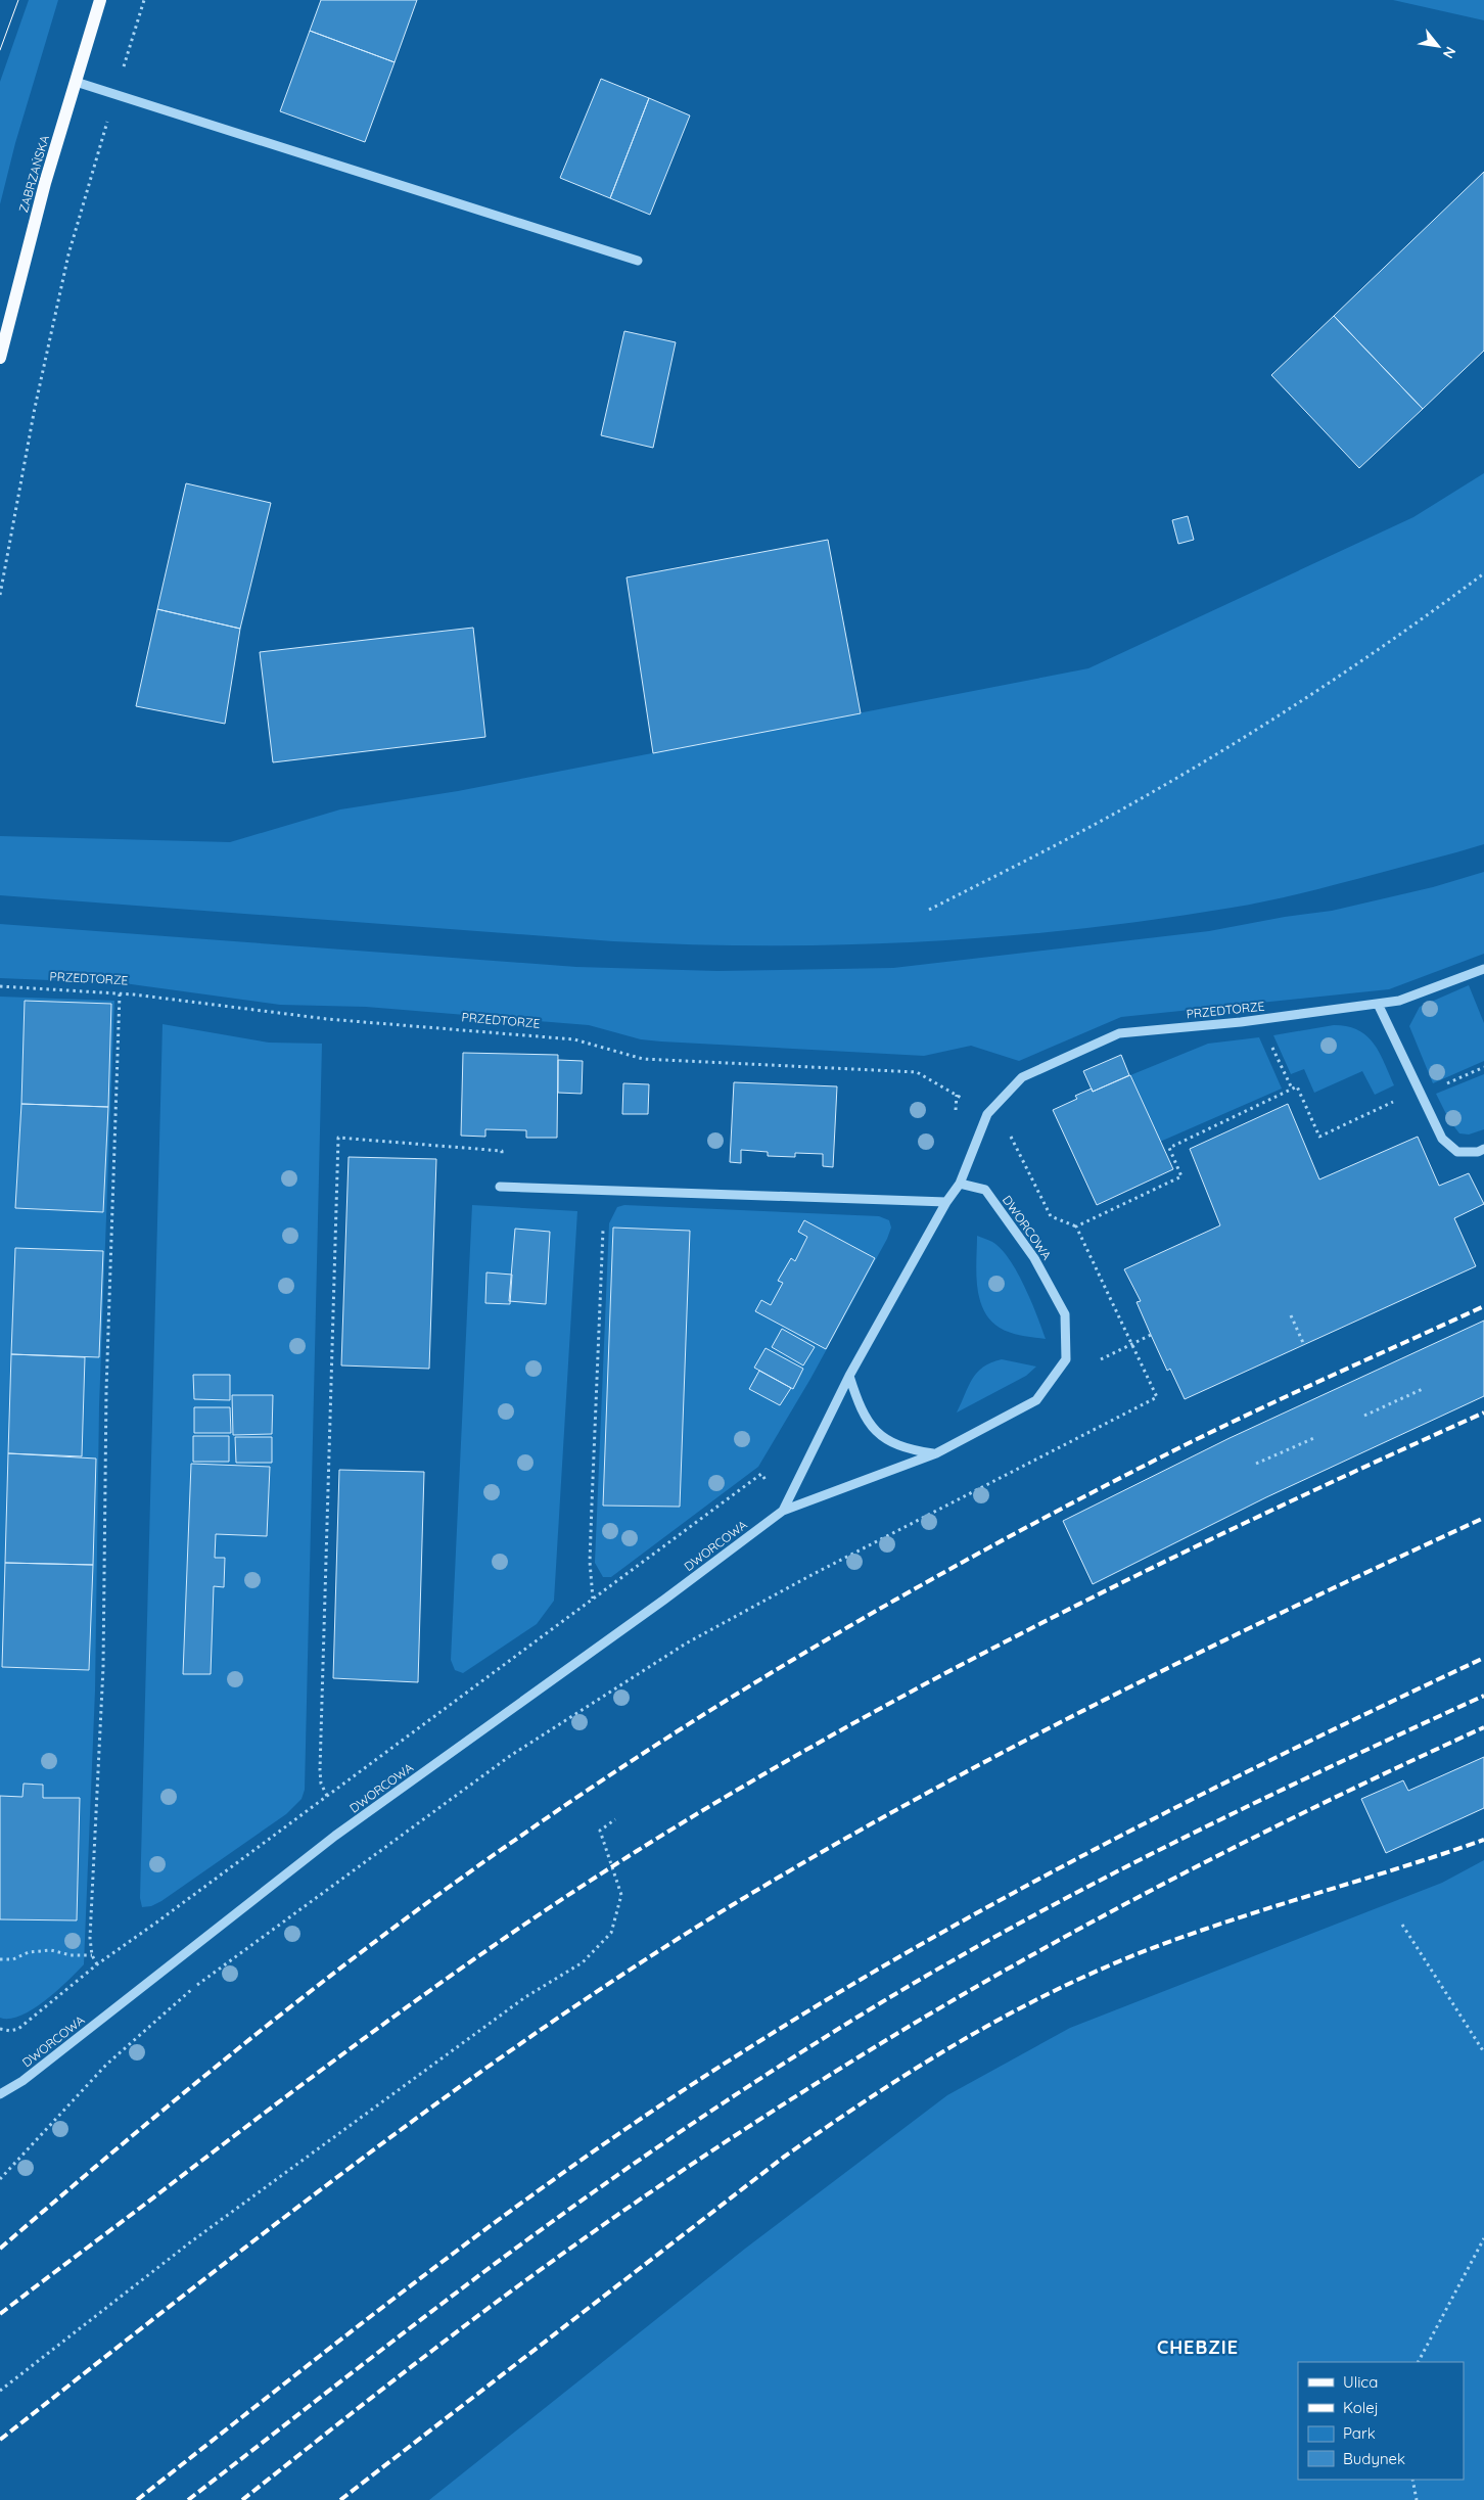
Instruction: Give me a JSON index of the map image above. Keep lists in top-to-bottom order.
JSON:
{
  "streets": {
    "main road": ["ZABRZAŃSKA"],
    "street": ["PRZEDTORZE", "DWORCOWA"]
  },
  "crossings": [
    ["PRZEDTORZE", "DWORCOWA"]
  ],
  "districts": ["CHEBZIE"],
  "legend": [
    "Ulica",
    "Kolej",
    "Park",
    "Budynek"
  ],
  "north": "bottom right"
}
